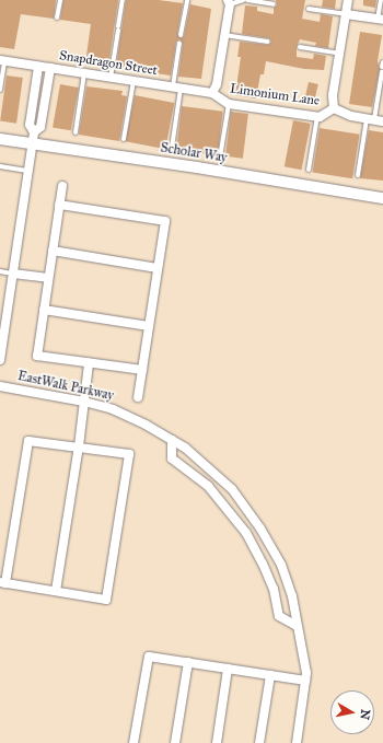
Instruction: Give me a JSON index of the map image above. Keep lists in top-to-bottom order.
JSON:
{
  "streets": {
    "street": [
      "Snapdragon Street",
      "Limonium Lane",
      "Scholar Way",
      "EastWalk Parkway"
    ]
  },
  "crossings": [
    ["Snapdragon Street", "Limonium Lane"]
  ],
  "north": "right"
}
